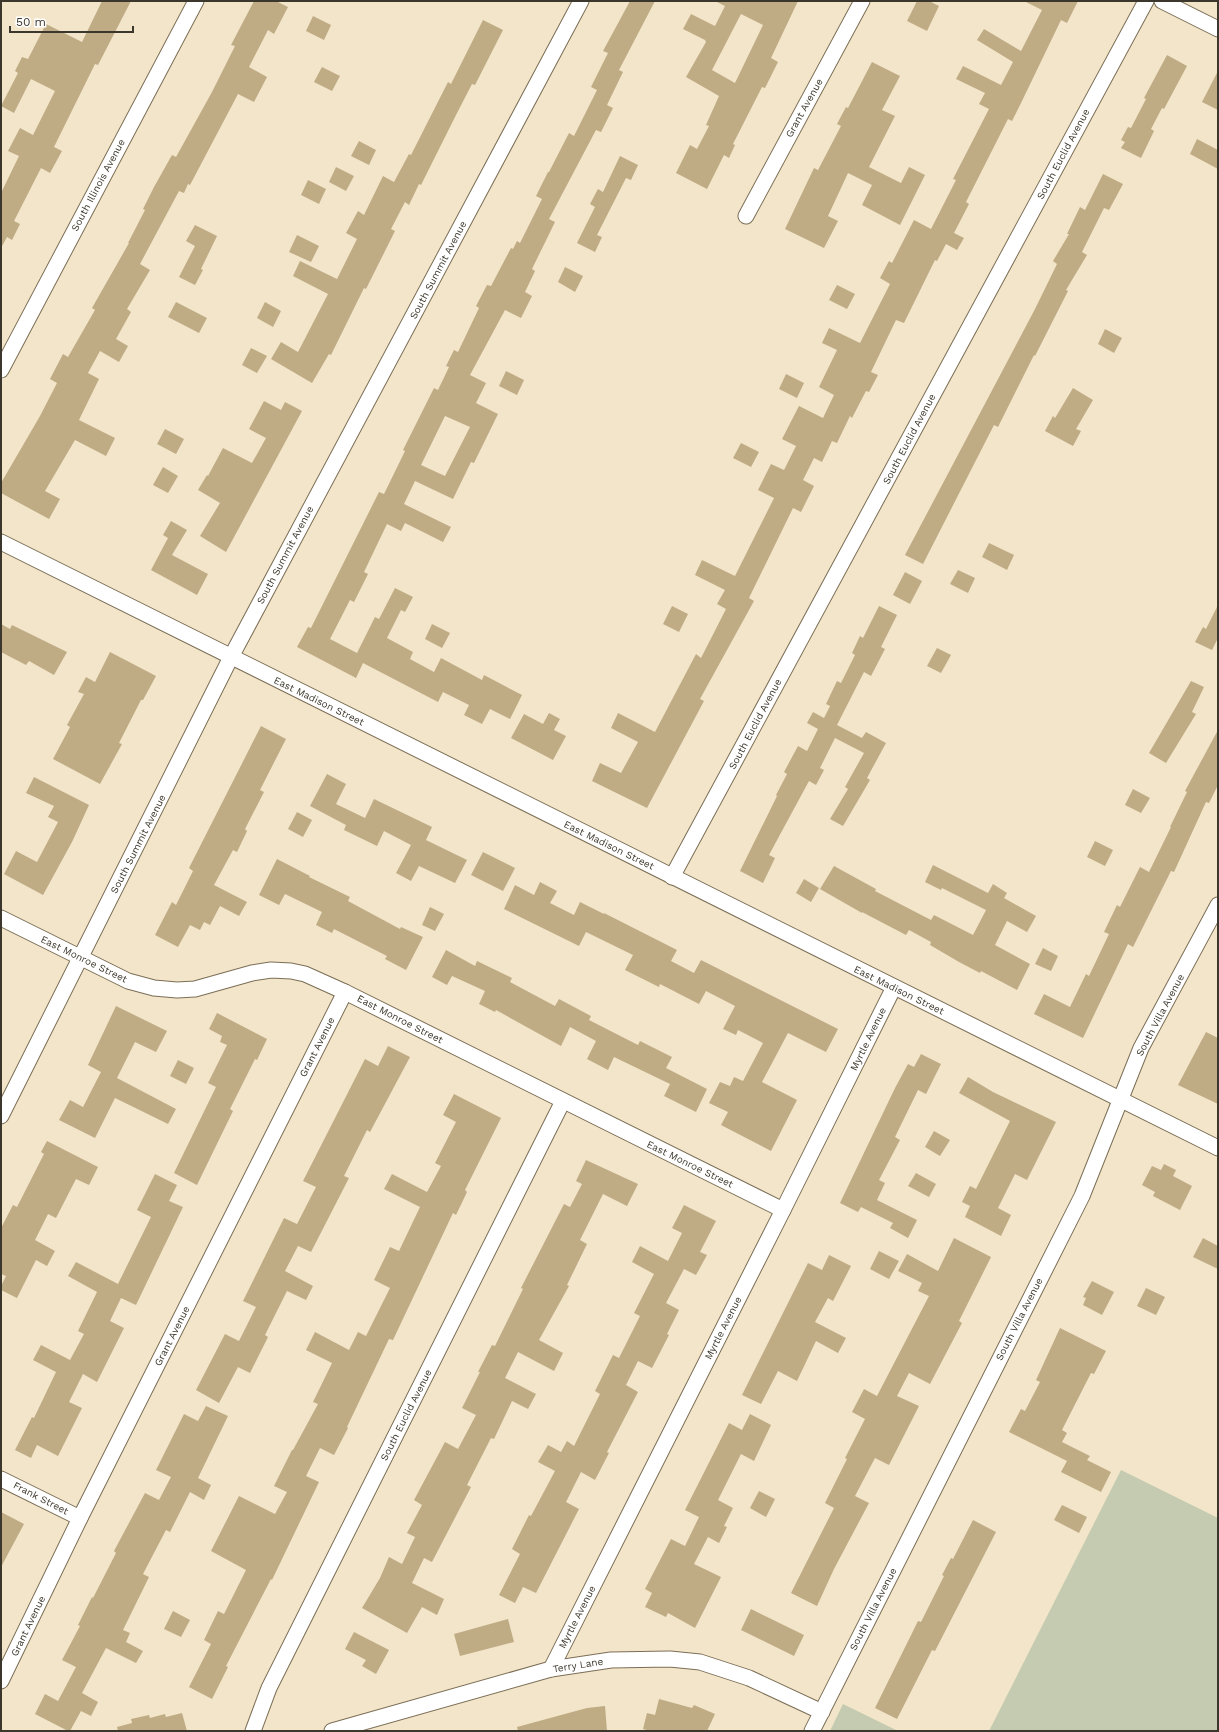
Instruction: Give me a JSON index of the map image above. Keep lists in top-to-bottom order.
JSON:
{
  "streets": {
    "street": [
      "Grant Avenue",
      "South Euclid Avenue",
      "South Illinois Avenue",
      "South Summit Avenue",
      "East Madison Street",
      "East Monroe Street",
      "South Villa Avenue",
      "Myrtle Avenue",
      "Frank Street",
      "Terry Lane"
    ]
  },
  "crossings": [
    ["Grant Avenue", "East Monroe Street"],
    ["Grant Avenue", "Frank Street"],
    ["South Euclid Avenue", "East Madison Street"],
    ["South Euclid Avenue", "East Monroe Street"],
    ["South Summit Avenue", "East Madison Street"],
    ["South Summit Avenue", "East Monroe Street"],
    ["East Madison Street", "South Villa Avenue"],
    ["East Madison Street", "Myrtle Avenue"],
    ["East Monroe Street", "Myrtle Avenue"],
    ["South Villa Avenue", "Terry Lane"],
    ["Myrtle Avenue", "Terry Lane"]
  ],
  "scale_bar": "50 m"
}
